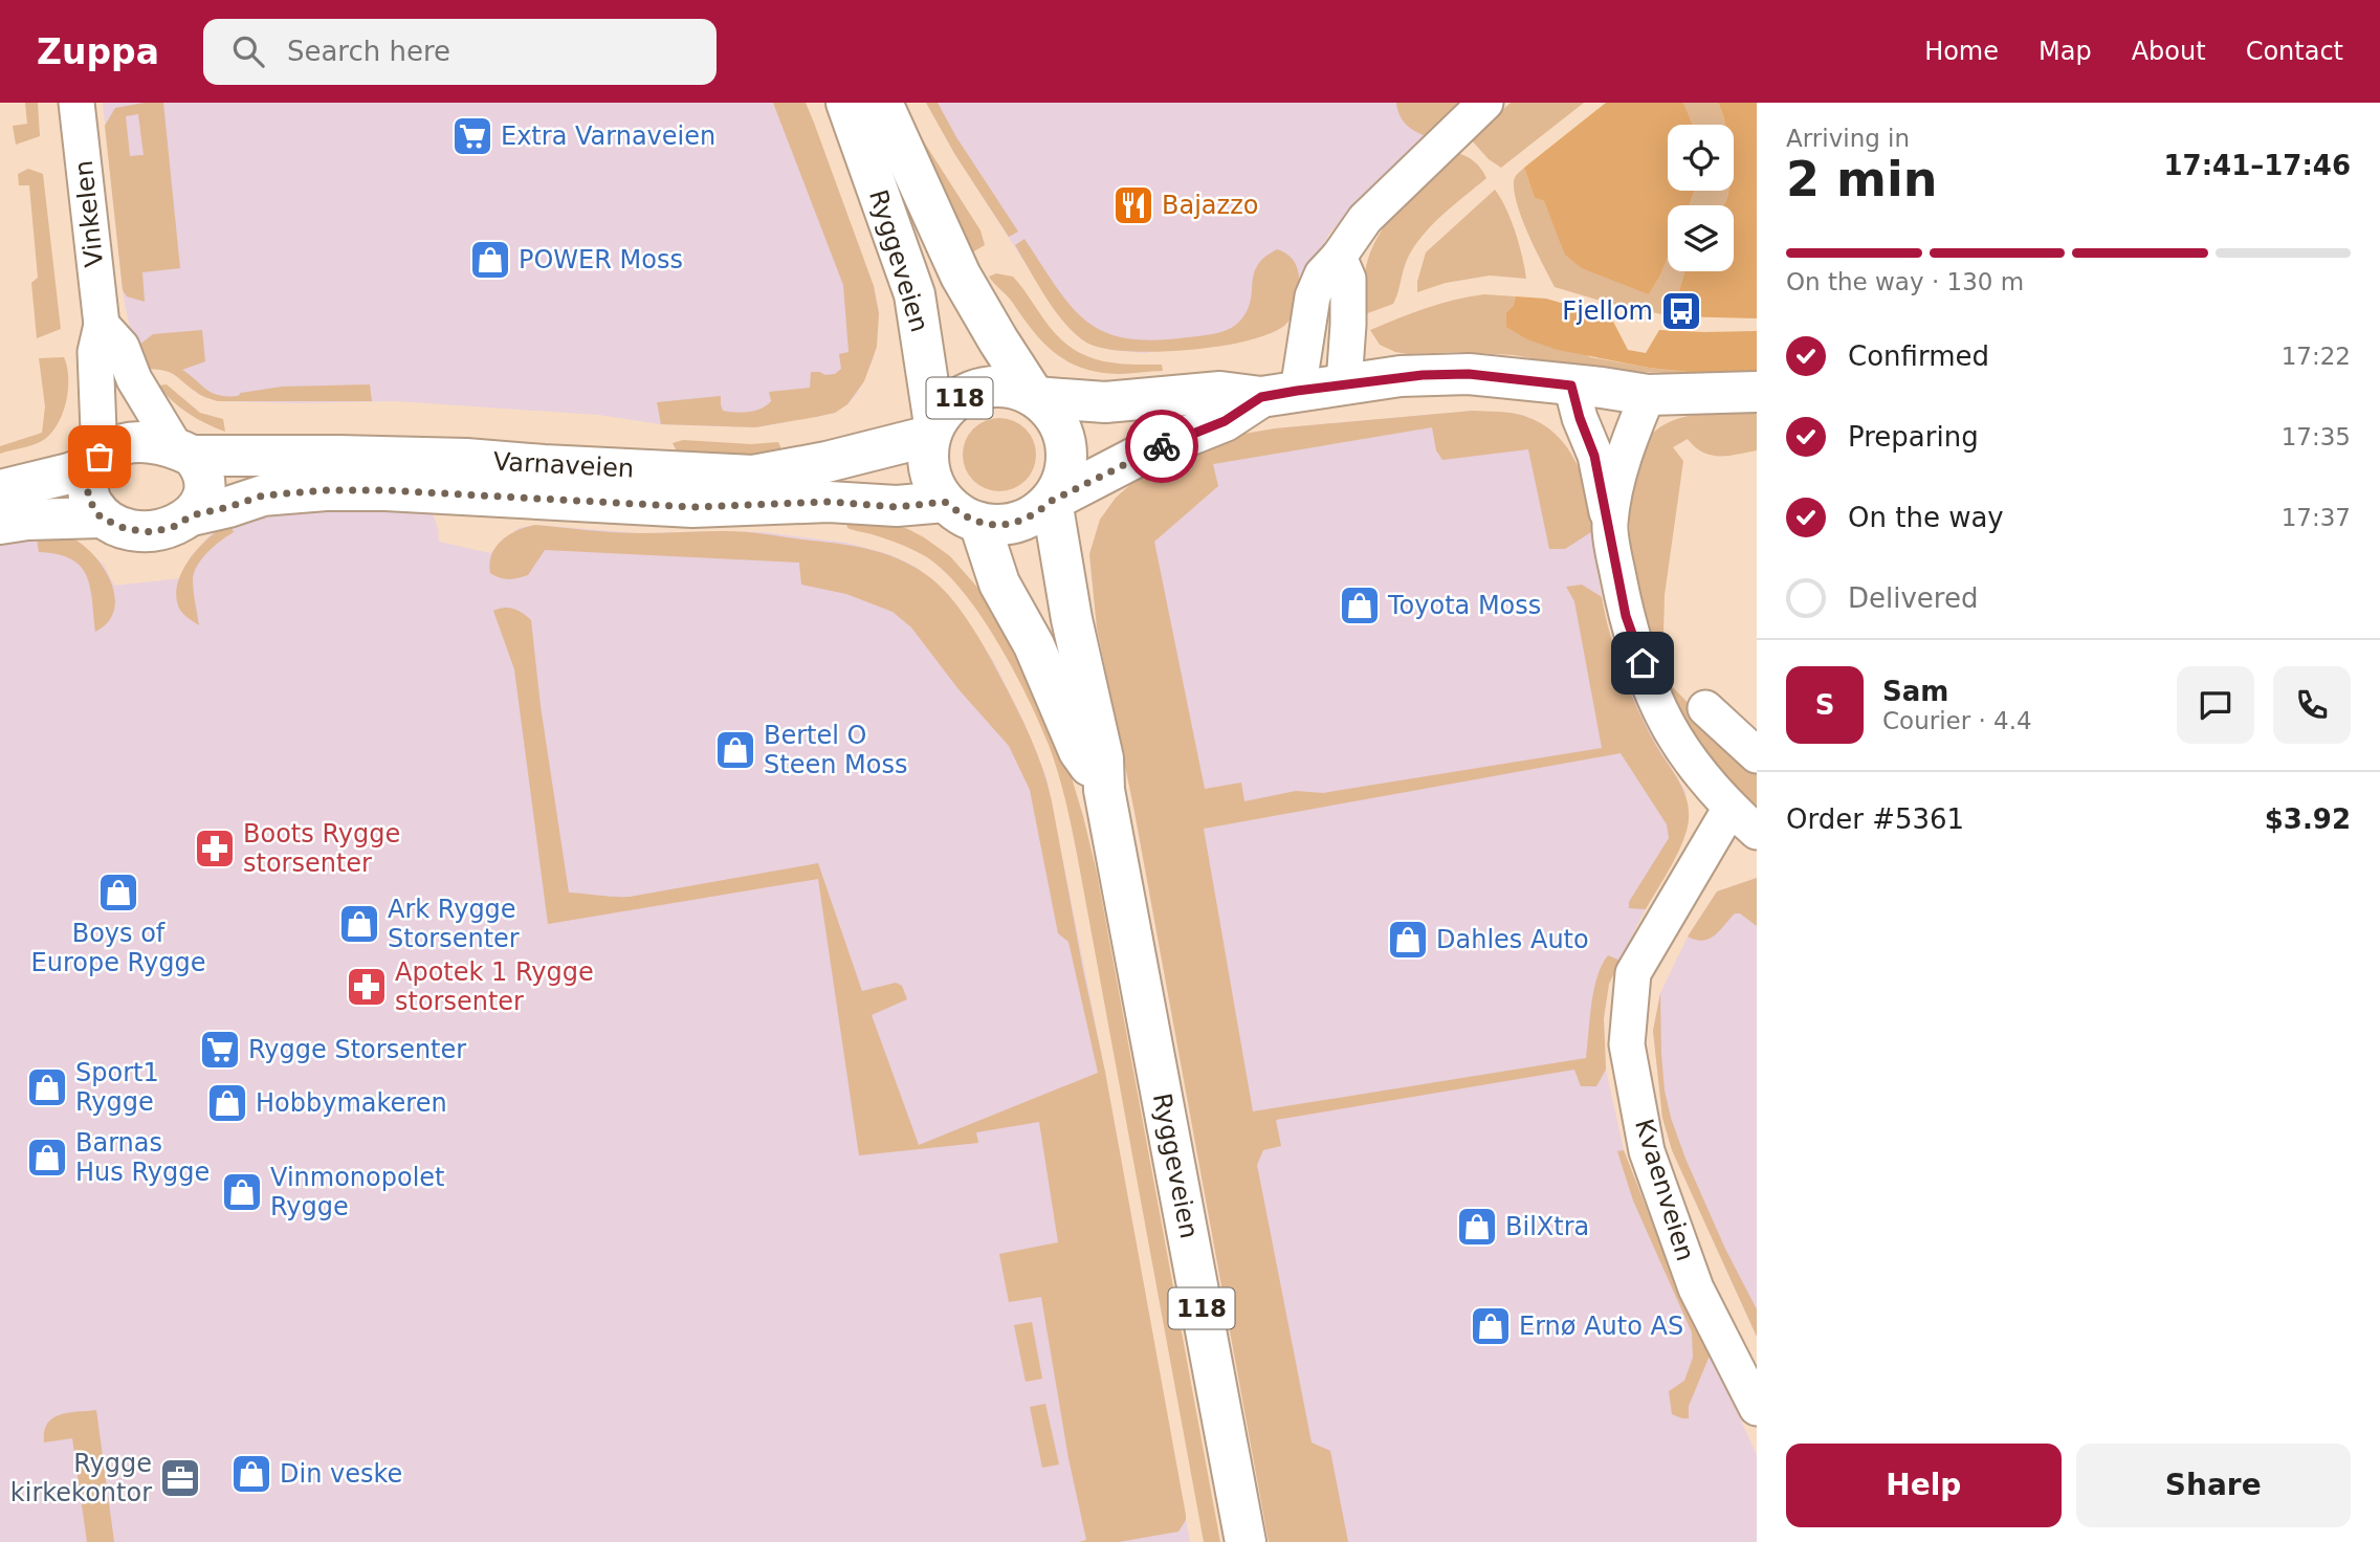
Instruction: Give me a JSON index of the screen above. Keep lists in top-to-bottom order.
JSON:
{
  "streets": {
    "street": [
      "Vinkelen",
      "Ryggeveien",
      "118",
      "Varnaveien",
      "Kvaenveien"
    ]
  },
  "crossings": [
    ["Vinkelen", "Varnaveien"],
    ["Ryggeveien", "118"],
    ["Ryggeveien", "Varnaveien"],
    ["118", "Varnaveien"]
  ],
  "places": {
    "supermarket": ["Extra Varnaveien", "Rygge Storsenter"],
    "restaurant": ["Bajazzo"],
    "shop": [
      "POWER Moss",
      "Toyota Moss",
      "Bertel O Steen Moss",
      "Boys of Europe Rygge",
      "Ark Rygge Storsenter",
      "Dahles Auto",
      "Sport1 Rygge",
      "Hobbymakeren",
      "Barnas Hus Rygge",
      "Vinmonopolet Rygge",
      "BilXtra",
      "Ernø Auto AS",
      "Din veske"
    ],
    "bus stop": ["Fjellom"],
    "pharmacy": ["Boots Rygge storsenter", "Apotek 1 Rygge storsenter"],
    "office": ["Rygge kirkekontor"]
  },
  "page": {
    "header": "Zuppa",
    "search": "Search here",
    "nav": [
      "Home",
      "Map",
      "About",
      "Contact"
    ],
    "heading": ["2 min", "Arriving in", "17:41–17:46"],
    "panel": [
      "Sam",
      "Courier · 4.4",
      "Order #5361",
      "$3.92"
    ],
    "bar": "On the way · 130 m",
    "list": [
      ["Confirmed", "17:22"],
      ["Preparing", "17:35"],
      ["On the way", "17:37"],
      "Delivered"
    ],
    "round": "S",
    "buttons": ["Help", "Share"]
  }
}
